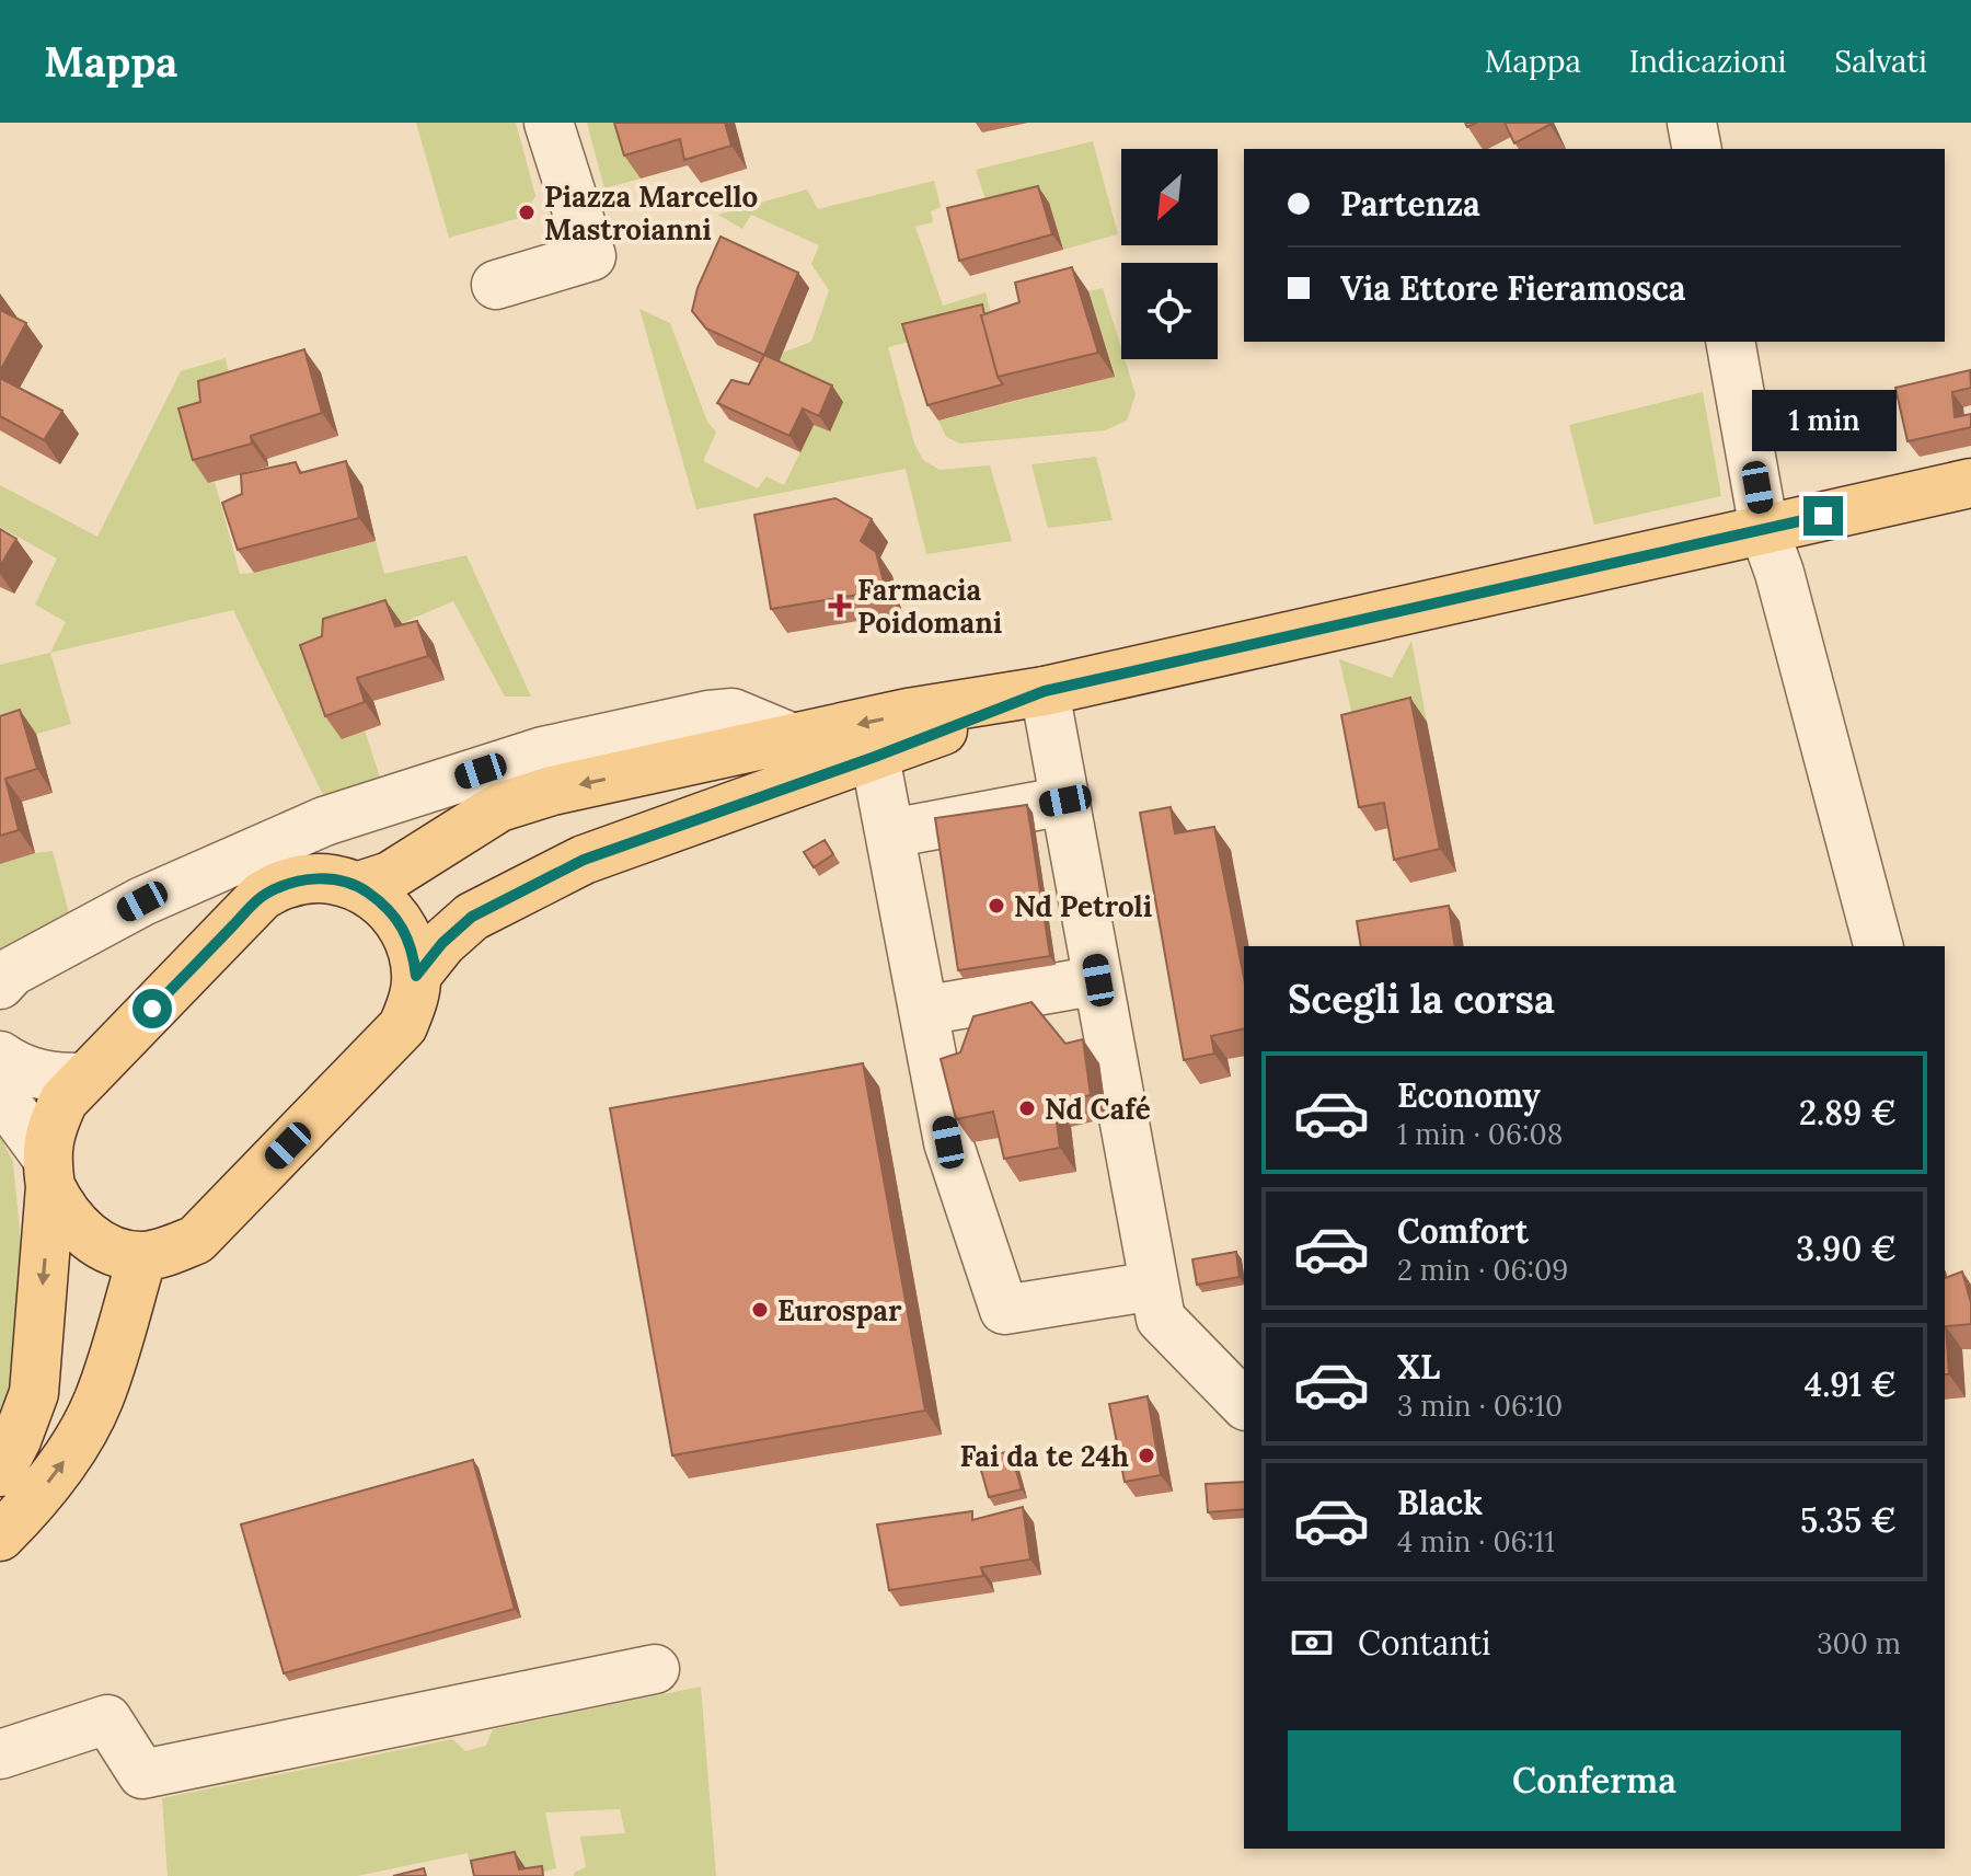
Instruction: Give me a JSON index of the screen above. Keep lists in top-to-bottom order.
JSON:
{
  "places": {
    "other": [
      "Piazza Marcello Mastroianni",
      "Nd Petroli",
      "Nd Café",
      "Eurospar",
      "Fai da te 24h"
    ],
    "health": ["Farmacia Poidomani"]
  },
  "north": "bottom left",
  "page": {
    "header": "Mappa",
    "nav": ["Mappa", "Indicazioni", "Salvati"],
    "banner": ["Partenza", "Via Ettore Fieramosca"],
    "bubble": "1 min",
    "heading": "Scegli la corsa",
    "list": [
      {
        "name": "Economy",
        "note": "1 min · 06:08",
        "value": "2.89 €"
      },
      {
        "name": "Comfort",
        "note": "2 min · 06:09",
        "value": "3.90 €"
      },
      {
        "name": "XL",
        "note": "3 min · 06:10",
        "value": "4.91 €"
      },
      {
        "name": "Black",
        "note": "4 min · 06:11",
        "value": "5.35 €"
      }
    ],
    "pay": ["Contanti", "300 m"],
    "buttons": "Conferma"
  }
}
